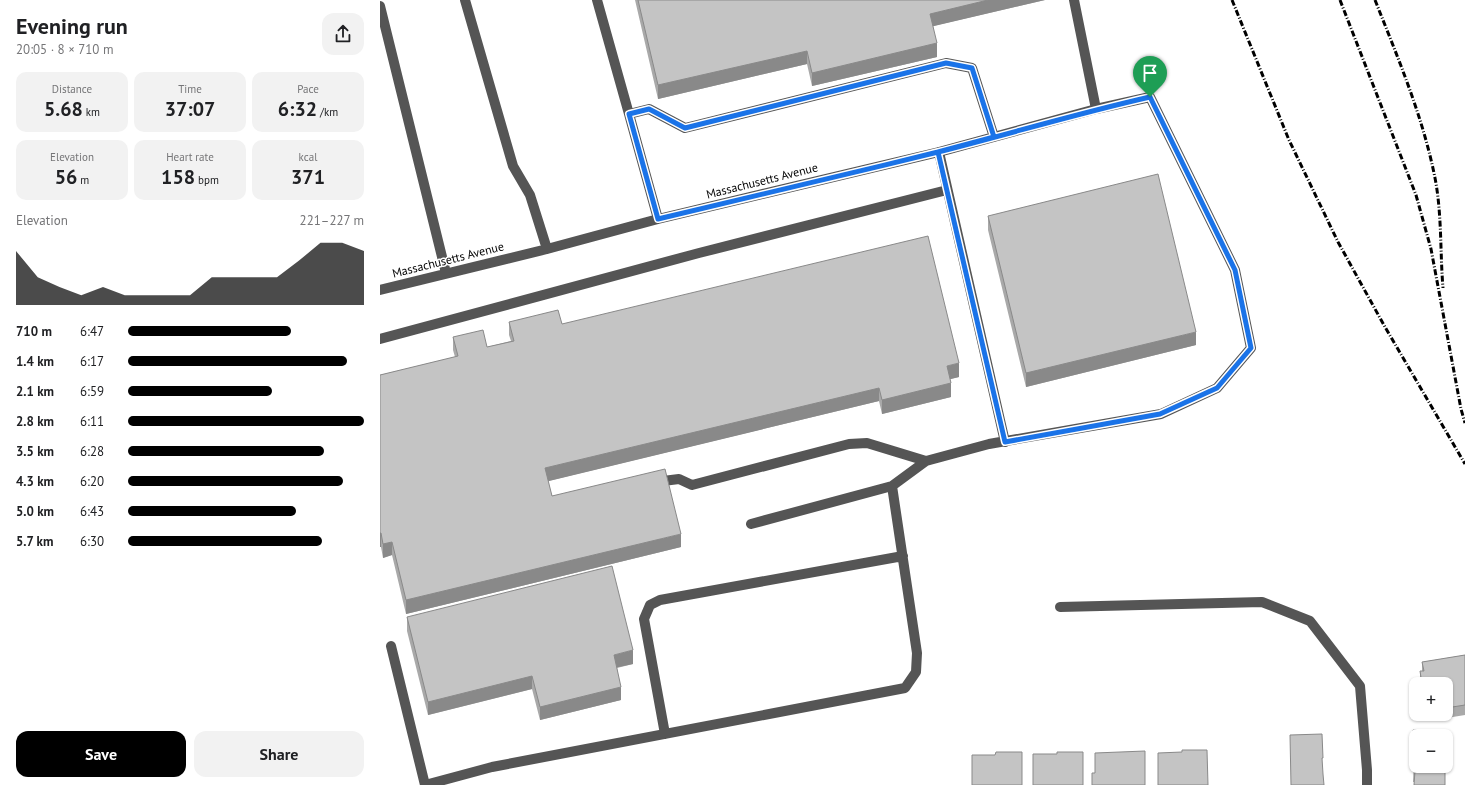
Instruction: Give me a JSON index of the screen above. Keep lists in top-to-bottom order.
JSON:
{
  "streets": {
    "street": ["Massachusetts Avenue"]
  },
  "page": {
    "heading": ["Evening run", "20:05 · 8 × 710 m"],
    "stats": [
      ["Distance", "5.68 km"],
      ["Time", "37:07"],
      ["Pace", "6:32 /km"],
      ["Elevation", "56 m"],
      ["Heart rate", "158 bpm"],
      ["kcal", "371"]
    ],
    "chart": ["Elevation", "221–227 m"],
    "list": [
      {
        "name": "710 m",
        "note": "6:47"
      },
      {
        "name": "1.4 km",
        "note": "6:17"
      },
      {
        "name": "2.1 km",
        "note": "6:59"
      },
      {
        "name": "2.8 km",
        "note": "6:11"
      },
      {
        "name": "3.5 km",
        "note": "6:28"
      },
      {
        "name": "4.3 km",
        "note": "6:20"
      },
      {
        "name": "5.0 km",
        "note": "6:43"
      },
      {
        "name": "5.7 km",
        "note": "6:30"
      }
    ],
    "map_buttons": ["+", "−"],
    "buttons": ["Save", "Share"]
  }
}
